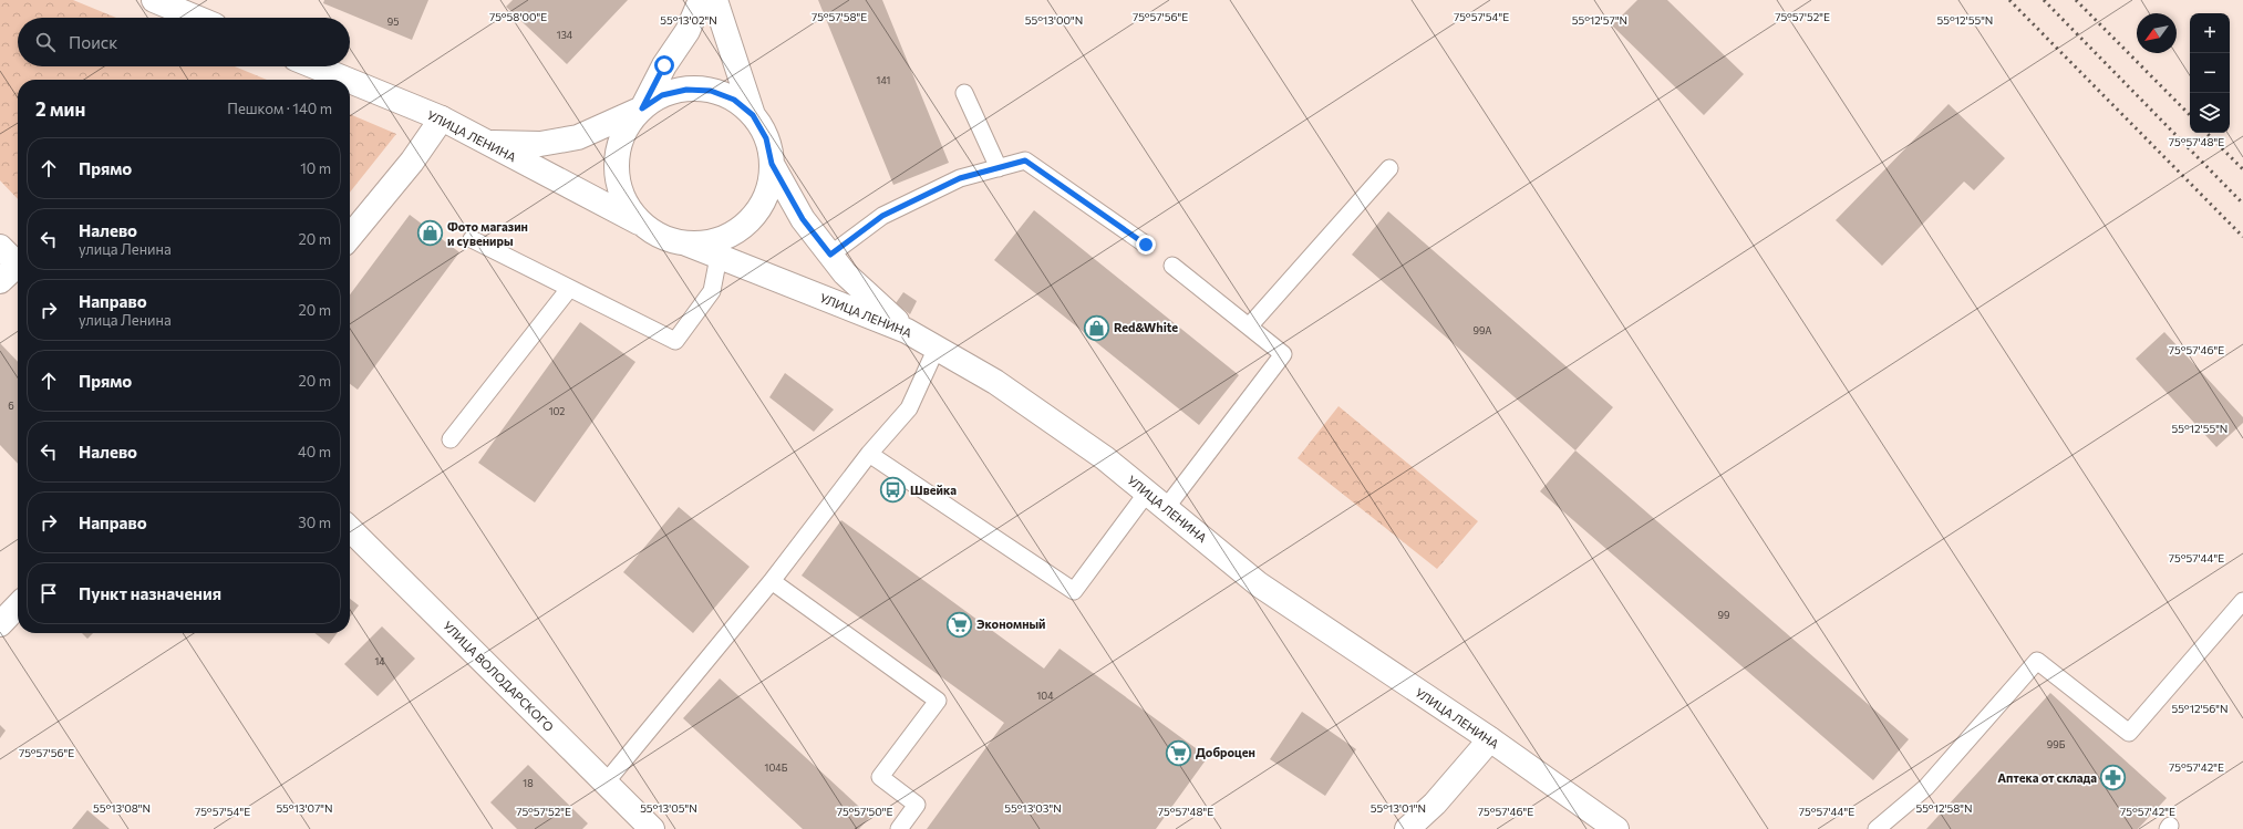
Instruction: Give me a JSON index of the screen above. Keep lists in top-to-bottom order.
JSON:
{
  "streets": {
    "main road": ["УЛИЦА ЛЕНИНА", "УЛИЦА ВОЛОДАРСКОГО"]
  },
  "places": {
    "shop": ["Фото магазин и сувениры", "Red&White"],
    "bus stop": ["Швейка"],
    "supermarket": ["Экономный", "Доброцен"],
    "pharmacy": ["Аптека от склада"]
  },
  "house_numbers": [
    "95",
    "134",
    "141",
    "99А",
    "6",
    "102",
    "99",
    "14",
    "104",
    "99Б",
    "104Б",
    "18"
  ],
  "north": "bottom left",
  "page": {
    "map_buttons": ["+", "−"],
    "search": "Поиск",
    "heading": ["2 мин", "Пешком · 140 m"],
    "list": [
      ["Прямо", "10 m"],
      ["Налево", "улица Ленина", "20 m"],
      ["Направо", "улица Ленина", "20 m"],
      ["Прямо", "20 m"],
      ["Налево", "40 m"],
      ["Направо", "30 m"],
      "Пункт назначения"
    ]
  },
  "coordinates": [
    "75°58'00\"E",
    "75°57'58\"E",
    "75°57'56\"E",
    "75°57'54\"E",
    "75°57'52\"E",
    "55°13'02\"N",
    "55°12'57\"N",
    "55°12'55\"N",
    "55°13'00\"N",
    "75°57'48\"E",
    "75°57'46\"E",
    "75°57'44\"E",
    "55°12'56\"N",
    "75°57'42\"E",
    "55°13'08\"N",
    "55°13'07\"N",
    "55°13'05\"N",
    "55°13'03\"N",
    "55°13'01\"N",
    "55°12'58\"N",
    "75°57'50\"E"
  ]
}
